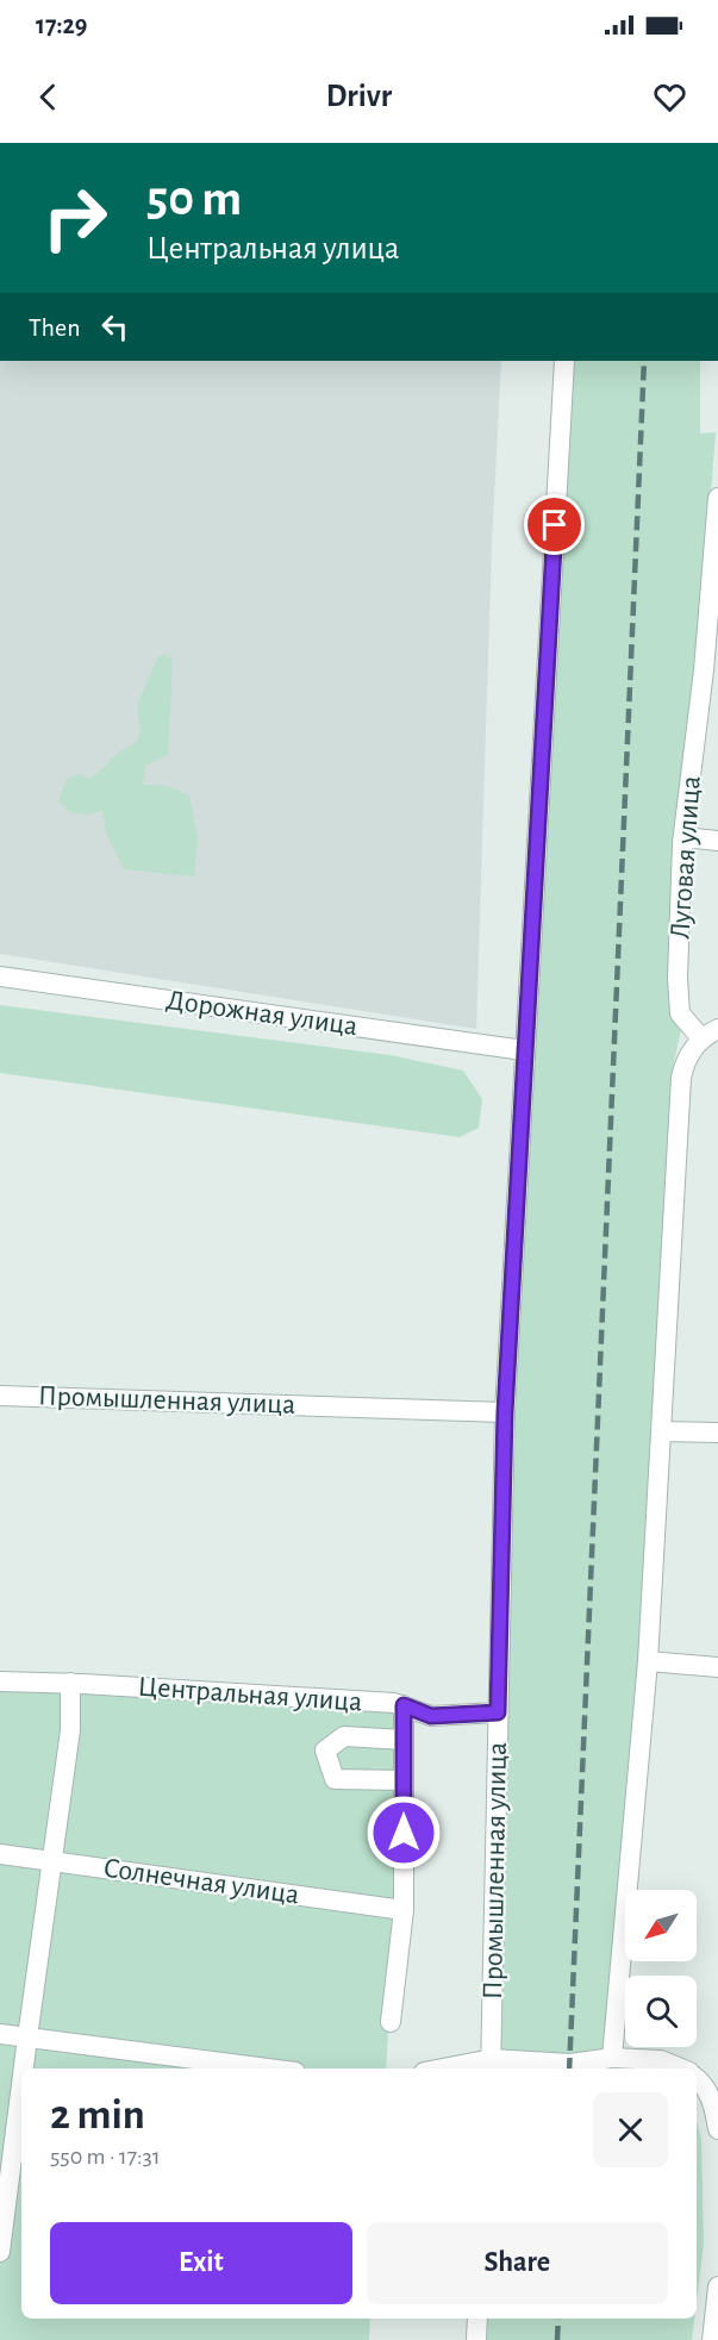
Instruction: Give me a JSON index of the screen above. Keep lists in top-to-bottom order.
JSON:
{
  "streets": {
    "street": [
      "Луговая улица",
      "Дорожная улица",
      "Промышленная улица",
      "Центральная улица",
      "Солнечная улица"
    ]
  },
  "crossings": [
    ["Дорожная улица", "Промышленная улица"],
    ["Промышленная улица", "Центральная улица"]
  ],
  "north": "bottom left",
  "page": {
    "status": "17:29",
    "header": "Drivr",
    "turn": ["50 m", "Центральная улица"],
    "then": "Then",
    "heading": ["2 min", "550 m · 17:31"],
    "buttons": ["Exit", "Share"]
  }
}
